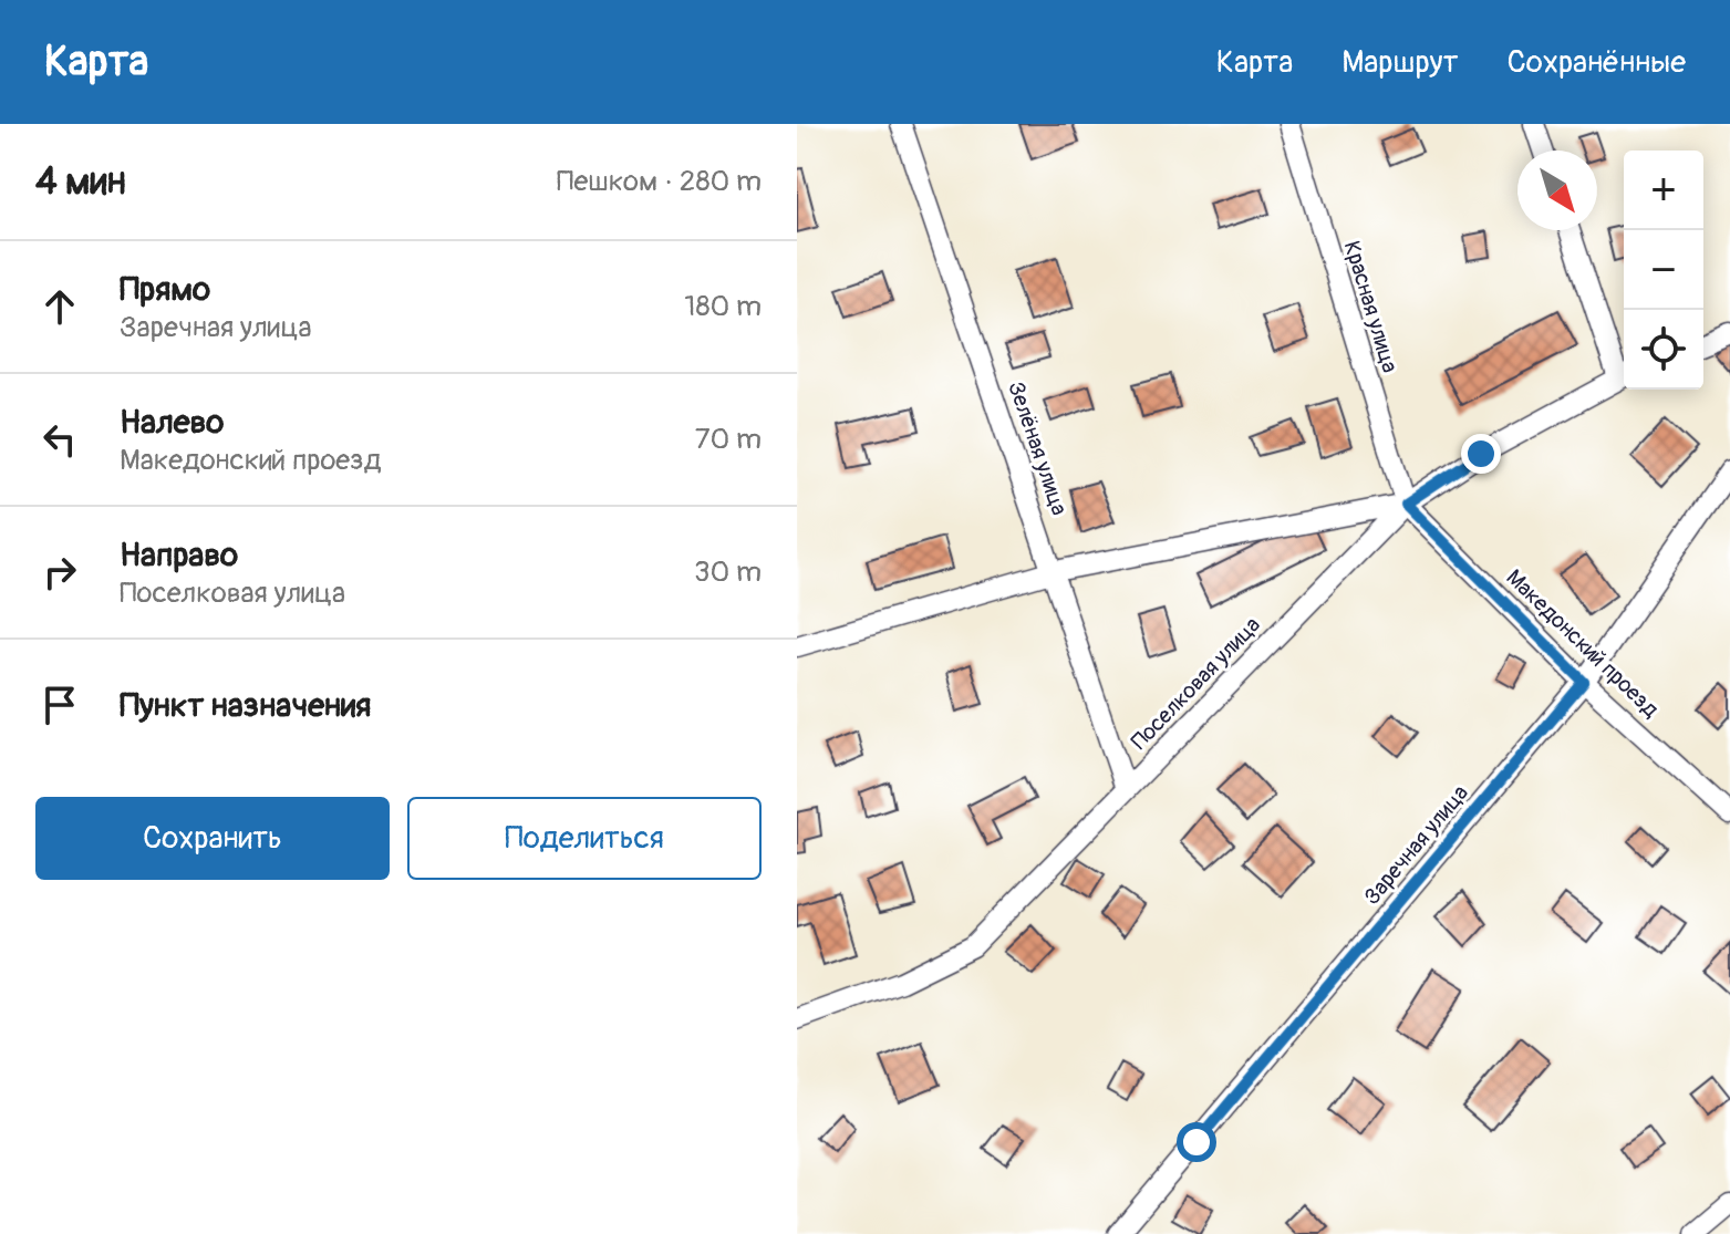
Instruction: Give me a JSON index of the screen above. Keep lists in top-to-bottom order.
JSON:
{
  "streets": {
    "street": [
      "Красная улица",
      "Зелёная улица",
      "Македонский проезд",
      "Поселковая улица",
      "Заречная улица"
    ]
  },
  "crossings": [
    ["Красная улица", "Македонский проезд"],
    ["Красная улица", "Поселковая улица"],
    ["Зелёная улица", "Поселковая улица"],
    ["Македонский проезд", "Поселковая улица"],
    ["Македонский проезд", "Заречная улица"]
  ],
  "north": "bottom right",
  "page": {
    "header": "Карта",
    "nav": ["Карта", "Маршрут", "Сохранённые"],
    "heading": ["4 мин", "Пешком · 280 m"],
    "map_buttons": ["+", "−"],
    "list": [
      ["Прямо", "Заречная улица", "180 m"],
      ["Налево", "Македонский проезд", "70 m"],
      ["Направо", "Поселковая улица", "30 m"],
      "Пункт назначения"
    ],
    "buttons": ["Сохранить", "Поделиться"]
  }
}
